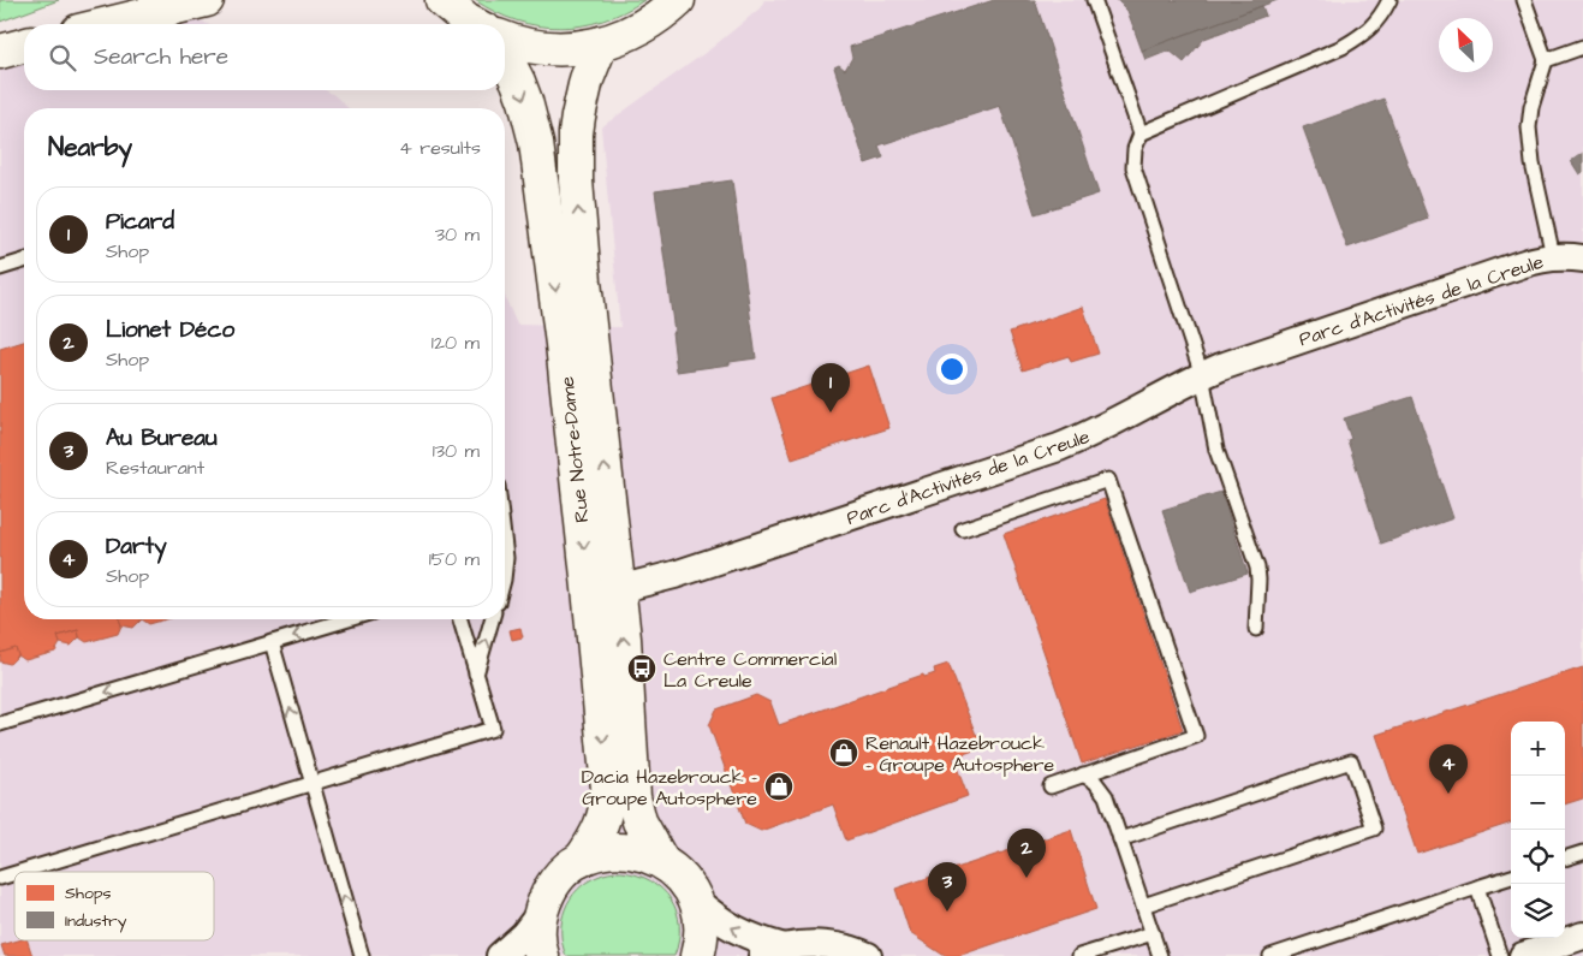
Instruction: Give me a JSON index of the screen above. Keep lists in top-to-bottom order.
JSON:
{
  "streets": {
    "main road": ["Rue Notre-Dame"],
    "street": ["Parc d'Activités de la Creule"]
  },
  "crossings": [
    ["Parc d'Activités de la Creule", "Rue Notre-Dame"]
  ],
  "places": {
    "bus stop": ["Centre Commercial La Creule"],
    "shop": ["Renault Hazebrouck - Groupe Autosphere", "Dacia Hazebrouck - Groupe Autosphere"]
  },
  "legend": ["Shops", "Industry"],
  "north": "top left",
  "page": {
    "search": "Search here",
    "heading": ["Nearby", "4 results"],
    "list": [
      {
        "mark": "1",
        "name": "Picard",
        "note": "Shop",
        "value": "30 m"
      },
      {
        "mark": "2",
        "name": "Lionet Déco",
        "note": "Shop",
        "value": "120 m"
      },
      {
        "mark": "3",
        "name": "Au Bureau",
        "note": "Restaurant",
        "value": "130 m"
      },
      {
        "mark": "4",
        "name": "Darty",
        "note": "Shop",
        "value": "150 m"
      }
    ],
    "pins": [
      "1",
      "4",
      "2",
      "3"
    ],
    "map_buttons": ["+", "−"]
  }
}
